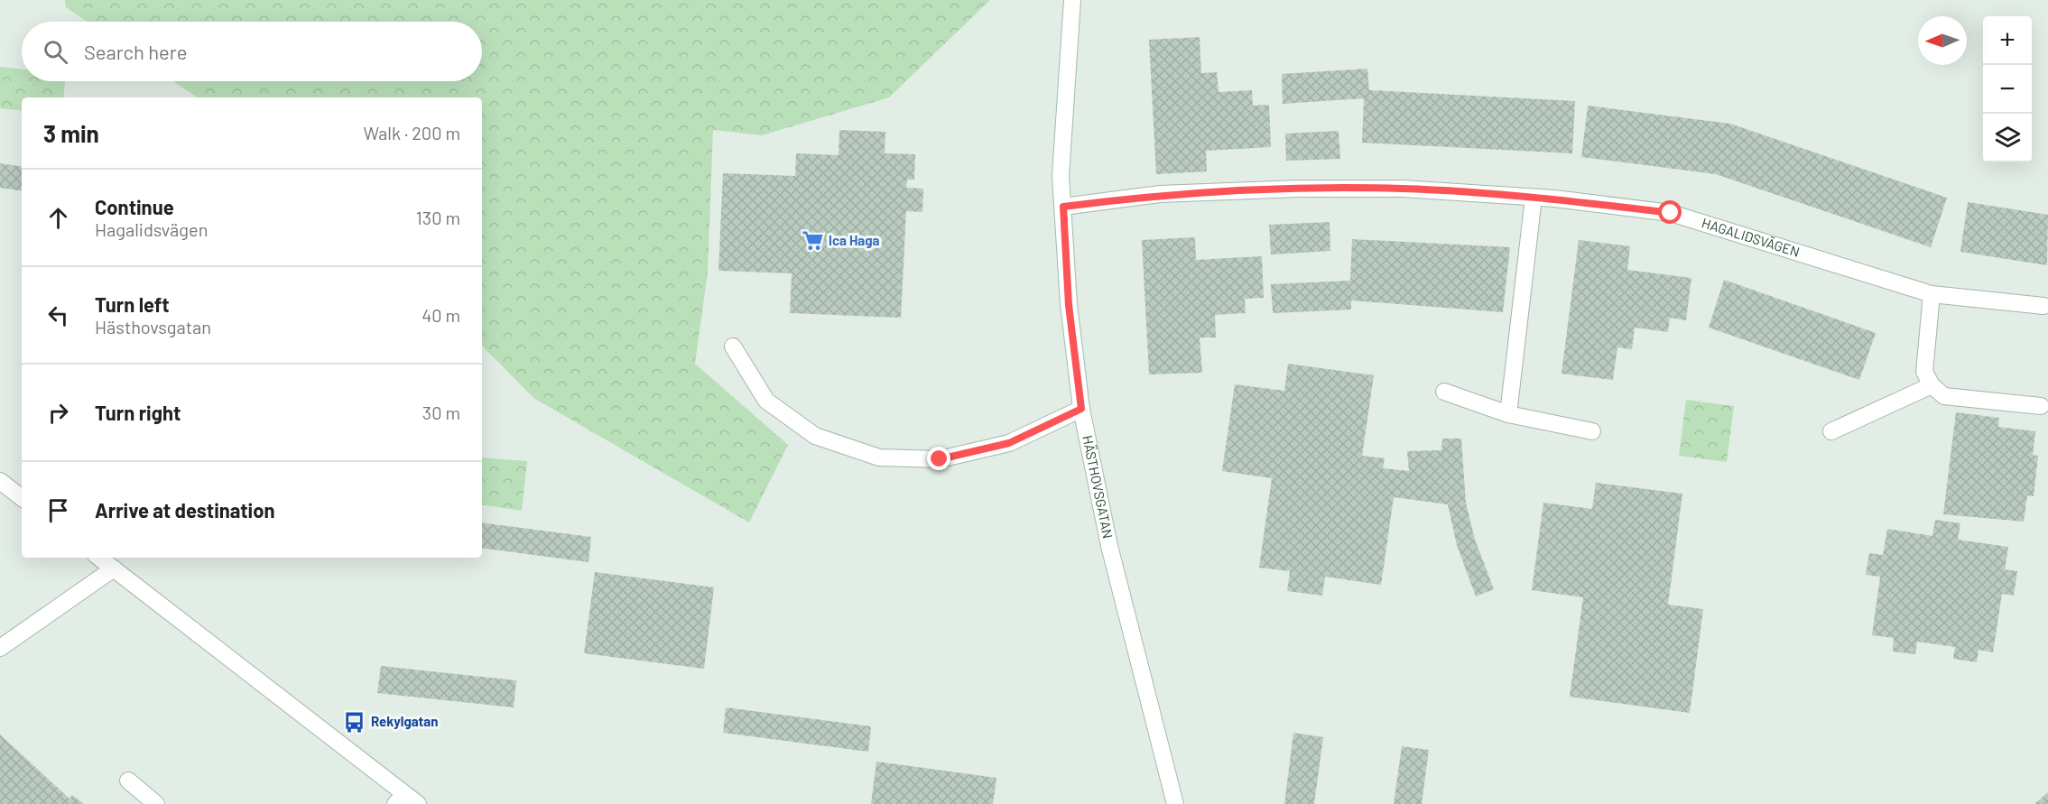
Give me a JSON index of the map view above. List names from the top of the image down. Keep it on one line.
{"streets":{"street":["HAGALIDSVÄGEN","HÄSTHOVSGATAN"]},"crossings":[["HAGALIDSVÄGEN","HÄSTHOVSGATAN"]],"places":{"supermarket":["Ica Haga"],"bus stop":["Rekylgatan"]},"north":"left","page":{"map_buttons":["+","−"],"search":"Search here","heading":["3 min","Walk · 200 m"],"list":[["Continue","Hagalidsvägen","130 m"],["Turn left","Hästhovsgatan","40 m"],["Turn right","30 m"],"Arrive at destination"]}}
